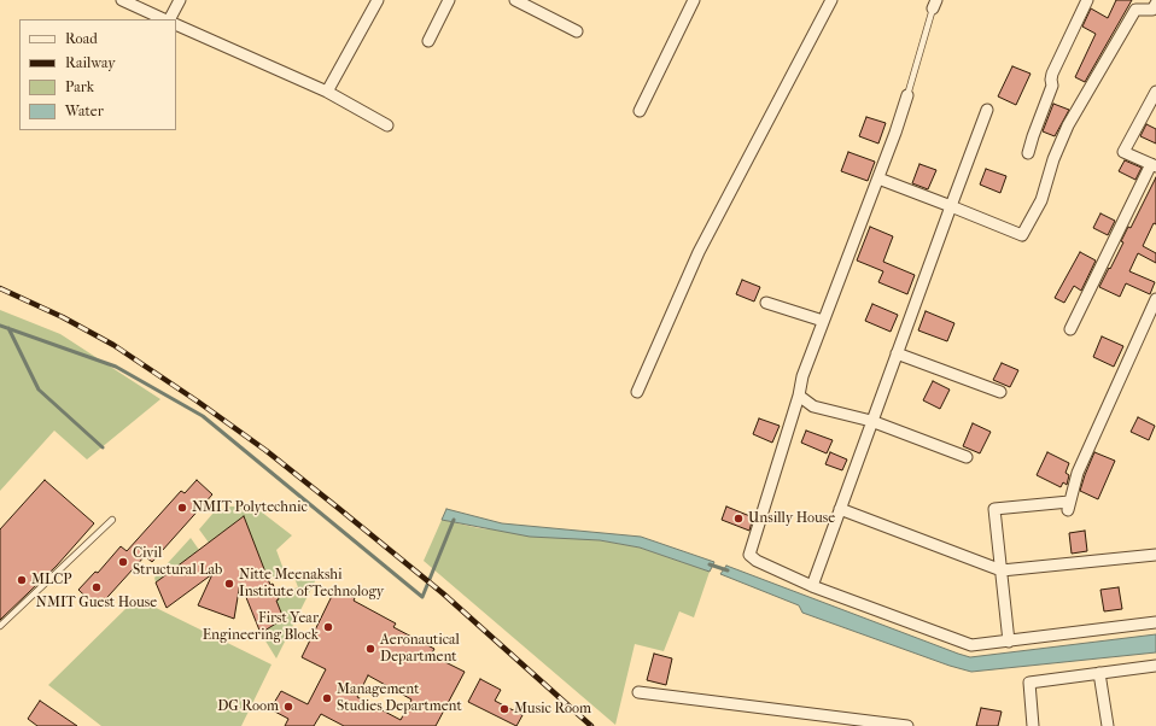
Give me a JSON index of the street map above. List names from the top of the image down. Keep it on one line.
{"places":["NMIT Polytechnic","Unsilly House","Civil Structural Lab","MLCP","Nitte Meenakshi Institute of Technology","NMIT Guest House","First Year Engineering Block","Aeronautical Department","Management Studies Department","DG Room","Music Room"],"legend":["Road","Railway","Park","Water"]}
